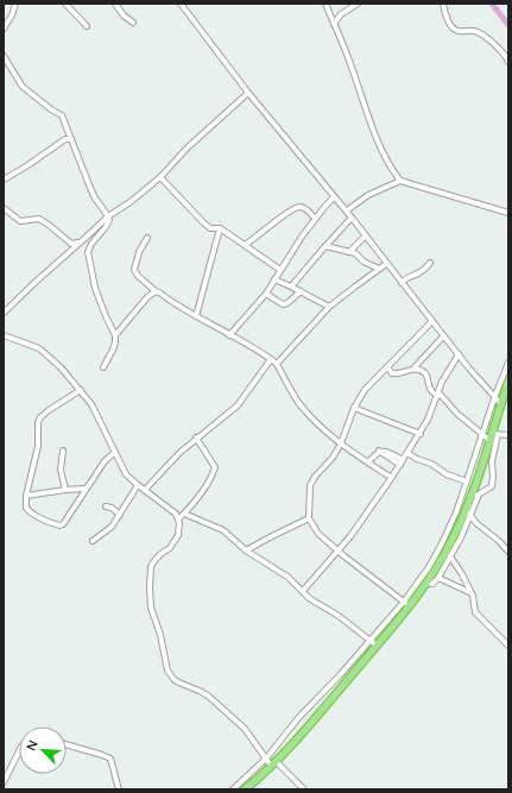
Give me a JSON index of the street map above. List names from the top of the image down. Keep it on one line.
{"north":"top left"}
